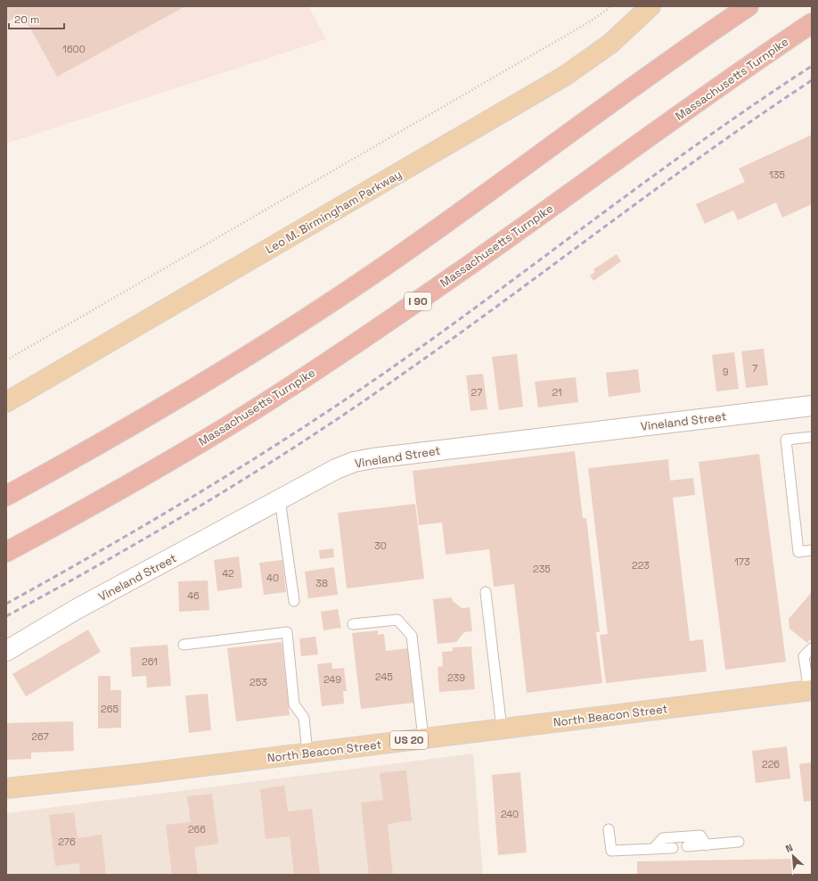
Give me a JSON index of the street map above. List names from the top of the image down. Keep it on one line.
{"streets":{"highway":["Massachusetts Turnpike","I 90"],"main road":["Leo M. Birmingham Parkway","North Beacon Street","US 20"],"street":["Vineland Street"]},"house_numbers":["1600","135","7","9","27","21","30","173","223","235","42","40","38","46","261","245","239","249","253","265","267","226","240","266","276"],"scale_bar":"20 m","north":"top left"}
